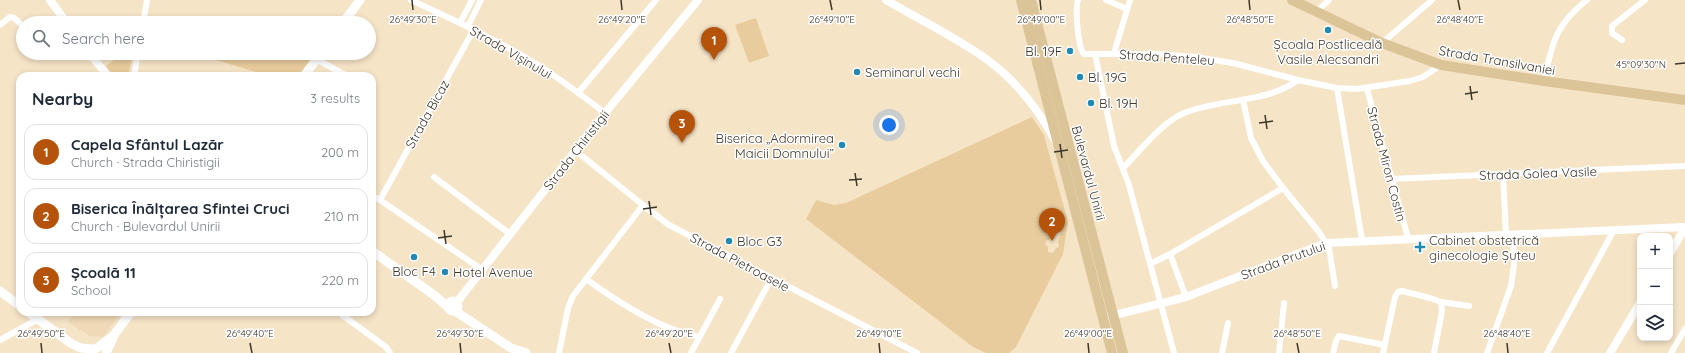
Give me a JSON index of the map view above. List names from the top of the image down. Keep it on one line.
{"streets":{"main road":["Strada Transilvaniei","Bulevardul Unirii"],"street":["Strada Vișinului","Strada Penteleu","Strada Bicaz","Strada Chiristigii","Strada Miron Costin","Strada Golea Vasile","Strada Prutului","Strada Pietroasele"]},"crossings":[["Strada Vișinului","Strada Bicaz"],["Strada Vișinului","Strada Chiristigii"],["Strada Penteleu","Strada Transilvaniei"],["Strada Penteleu","Strada Miron Costin"],["Strada Chiristigii","Strada Pietroasele"],["Strada Miron Costin","Strada Golea Vasile"],["Strada Miron Costin","Strada Prutului"],["Bulevardul Unirii","Strada Prutului"]],"places":{"other":["Școala Postliceală Vasile Alecsandri","Bl. 19F","Seminarul vechi","Bl. 19G","Bl. 19H","Biserica „Adormirea Maicii Domnului”","Bloc G3","Bloc F4","Hotel Avenue"],"health":["Cabinet obstetrică ginecologie Șuteu"]},"page":{"search":"Search here","pins":["1","3","2"],"heading":["Nearby","3 results"],"list":[{"mark":"1","name":"Capela Sfântul Lazăr","note":"Church · Strada Chiristigii","value":"200 m"},{"mark":"2","name":"Biserica Înălțarea Sfintei Cruci","note":"Church · Bulevardul Unirii","value":"210 m"},{"mark":"3","name":"Școală 11","note":"School","value":"220 m"}],"map_buttons":["+","−"]},"coordinates":["26°49'30\"E","26°49'20\"E","26°49'10\"E","26°49'00\"E","26°48'50\"E","26°48'40\"E","45°09'30\"N","26°49'50\"E","26°49'40\"E"]}
